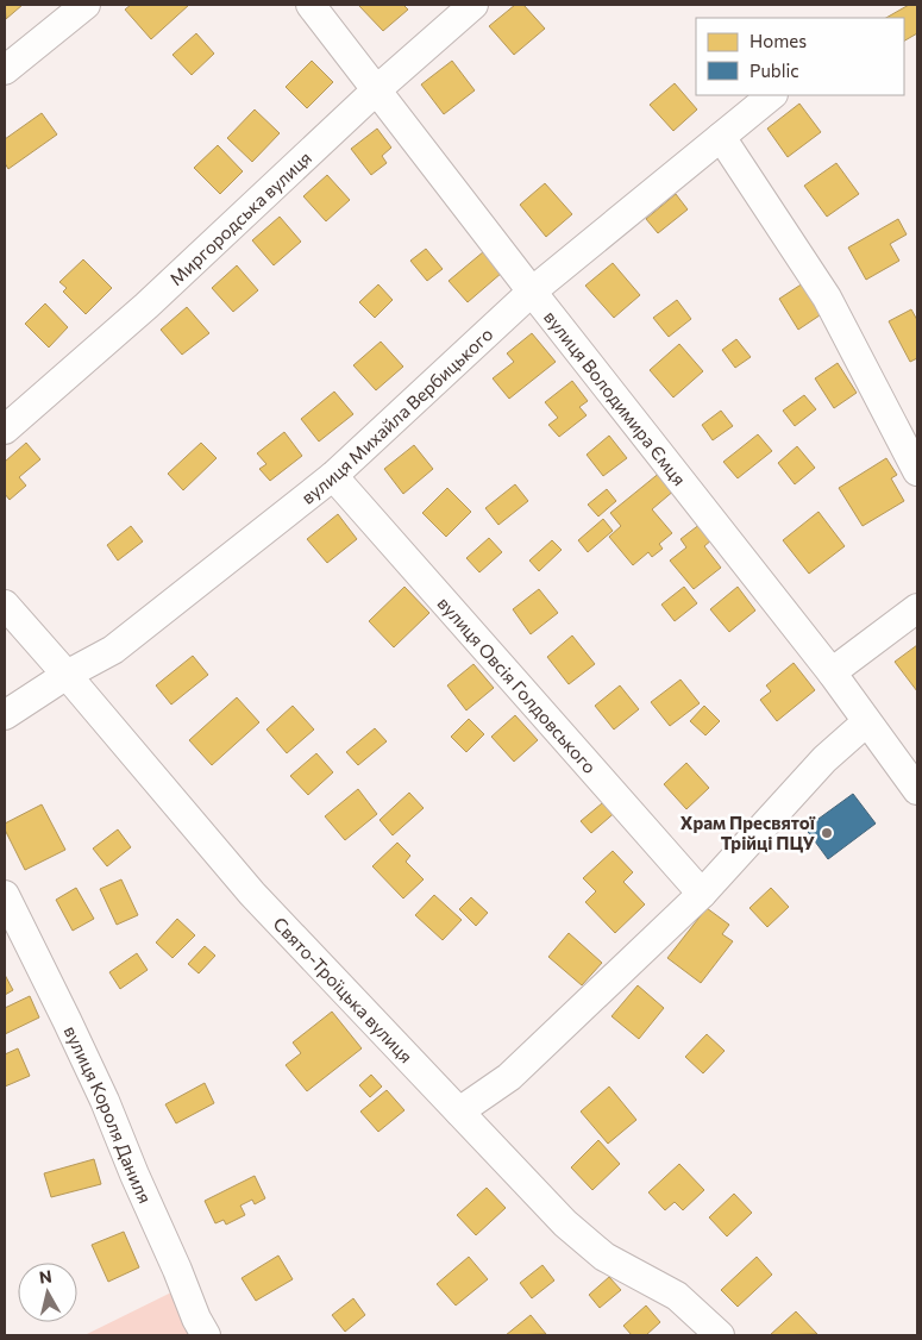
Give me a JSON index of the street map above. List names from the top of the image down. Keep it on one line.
{"streets":{"street":["Миргородська вулиця","вулиця Володимира Ємця","вулиця Михайла Вербицького","вулиця Овсія Голдовського","Свято-Троїцька вулиця","вулиця Короля Даниля"]},"crossings":[["Миргородська вулиця","вулиця Володимира Ємця"],["вулиця Володимира Ємця","вулиця Михайла Вербицького"],["вулиця Михайла Вербицького","вулиця Овсія Голдовського"],["вулиця Михайла Вербицького","Свято-Троїцька вулиця"]],"places":["Храм Пресвятої Трійці ПЦУ"],"legend":["Homes","Public"],"north":"top"}
